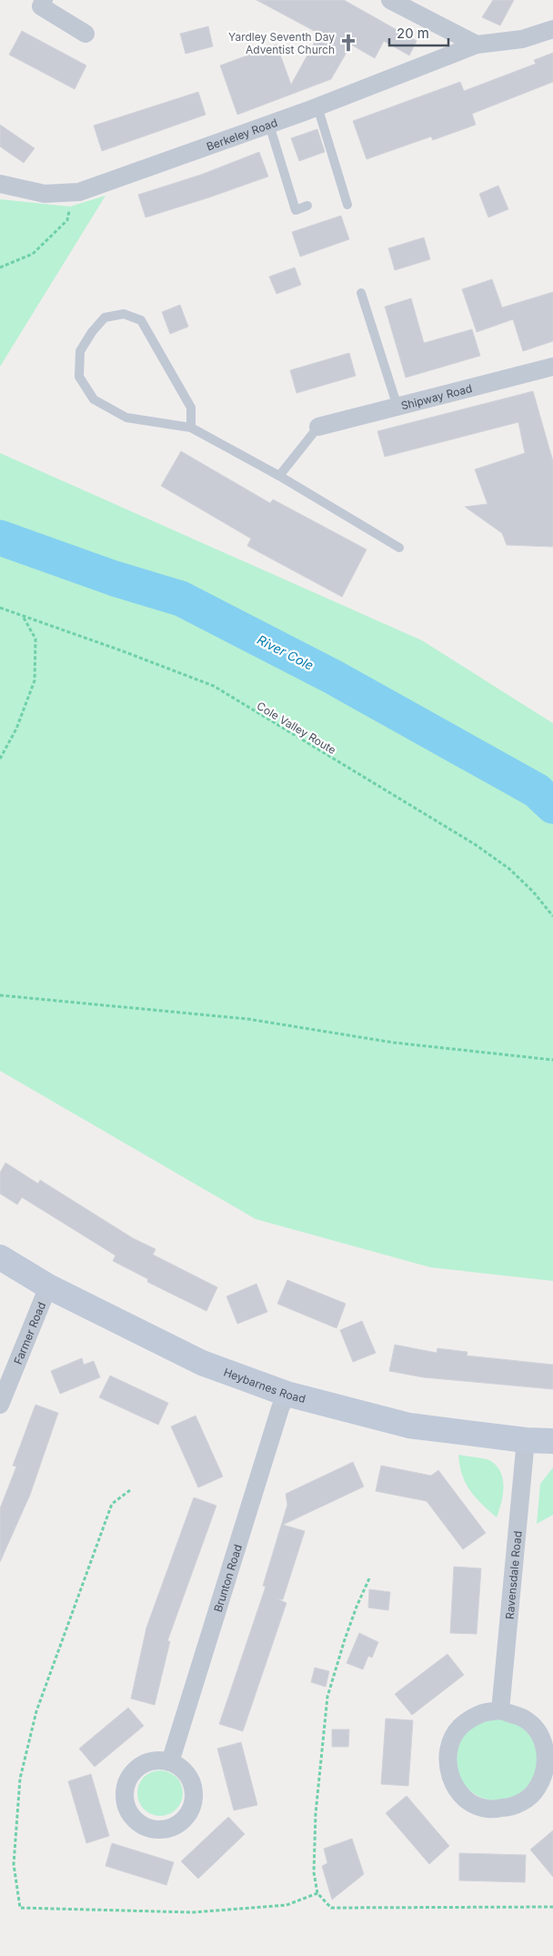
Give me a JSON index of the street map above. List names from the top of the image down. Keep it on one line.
{"streets":{"street":["Berkeley Road","Shipway Road","Farmer Road","Heybarnes Road","Ravensdale Road","Brunton Road"],"path":["Cole Valley Route"]},"crossings":[["Farmer Road","Heybarnes Road"],["Heybarnes Road","Ravensdale Road"],["Heybarnes Road","Brunton Road"]],"water":["River Cole"],"places":{"church":["Yardley Seventh Day Adventist Church"]},"scale_bar":"20 m"}
